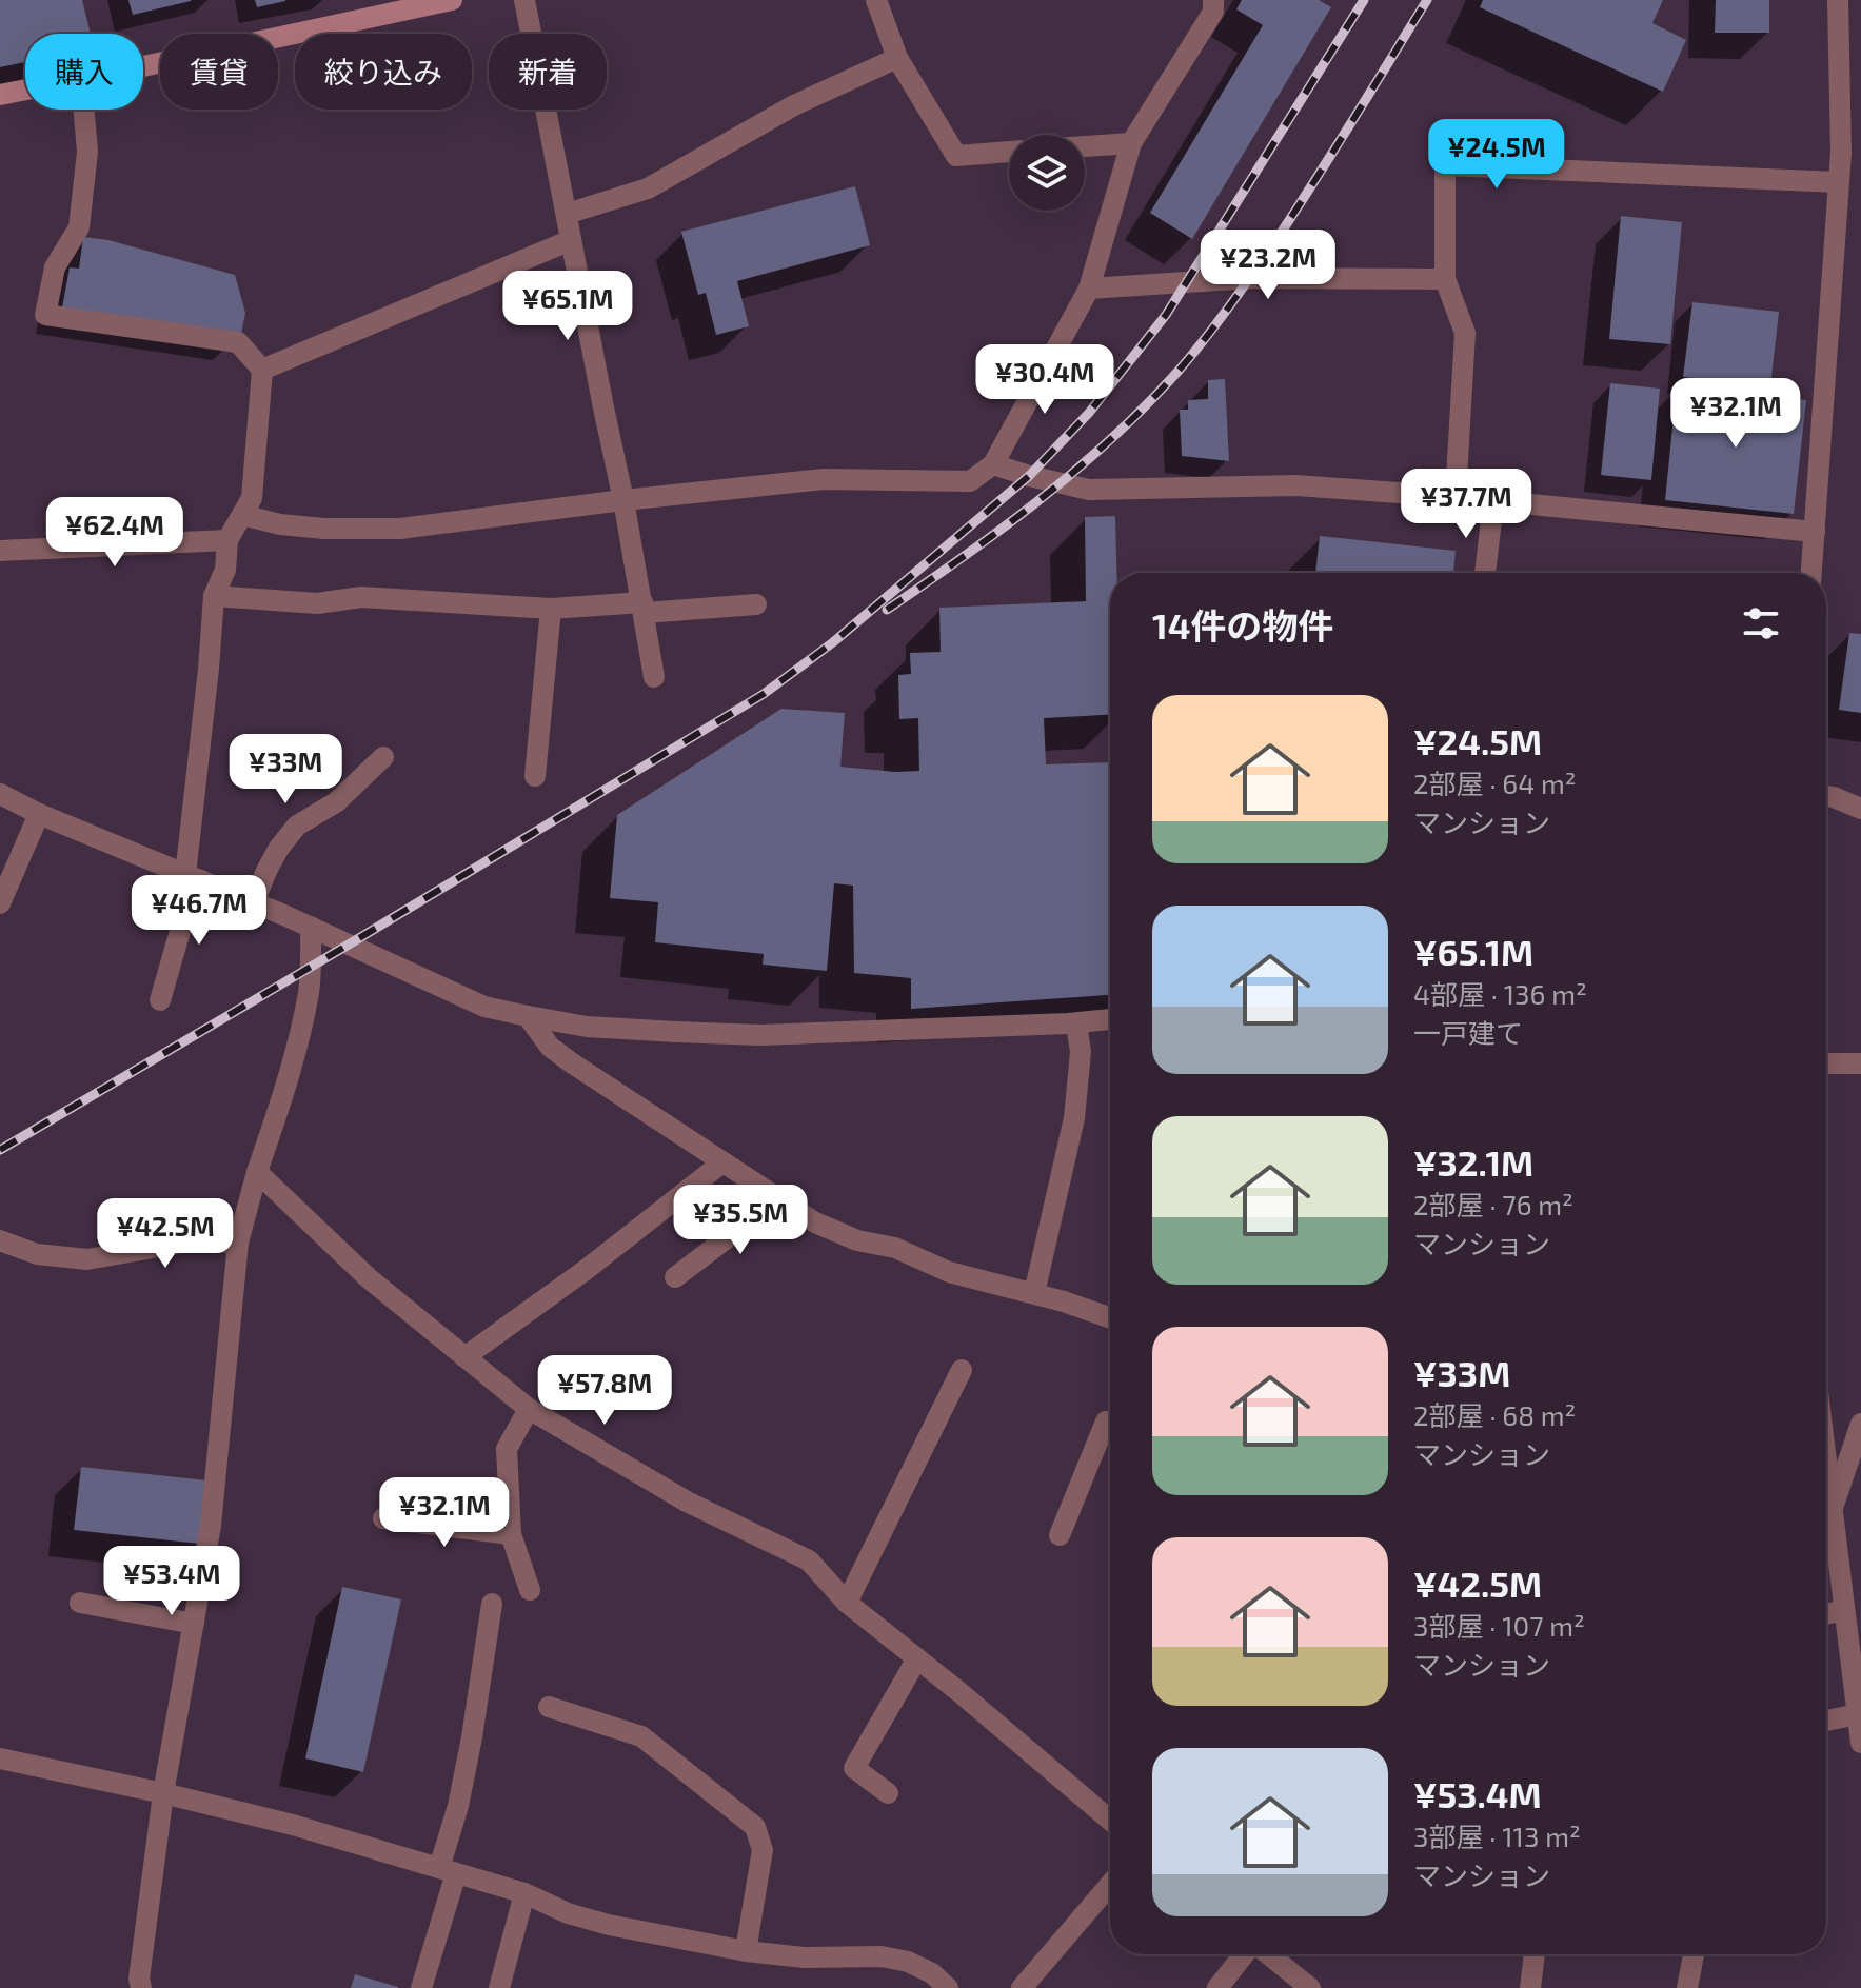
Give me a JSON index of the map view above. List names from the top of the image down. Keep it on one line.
{"page":{"chip":["購入","賃貸","絞り込み","新着"],"price":["¥24.5M","¥23.2M","¥65.1M","¥30.4M","¥32.1M","¥37.7M","¥62.4M","¥33M","¥46.7M","¥35.5M","¥42.5M","¥57.8M","¥32.1M","¥53.4M"],"heading":"14件の物件","list":[{"name":"¥24.5M","note":"2部屋 · 64 m² · マンション"},{"name":"¥65.1M","note":"4部屋 · 136 m² · 一戸建て"},{"name":"¥32.1M","note":"2部屋 · 76 m² · マンション"},{"name":"¥33M","note":"2部屋 · 68 m² · マンション"},{"name":"¥42.5M","note":"3部屋 · 107 m² · マンション"},{"name":"¥53.4M","note":"3部屋 · 113 m² · マンション"}]}}
